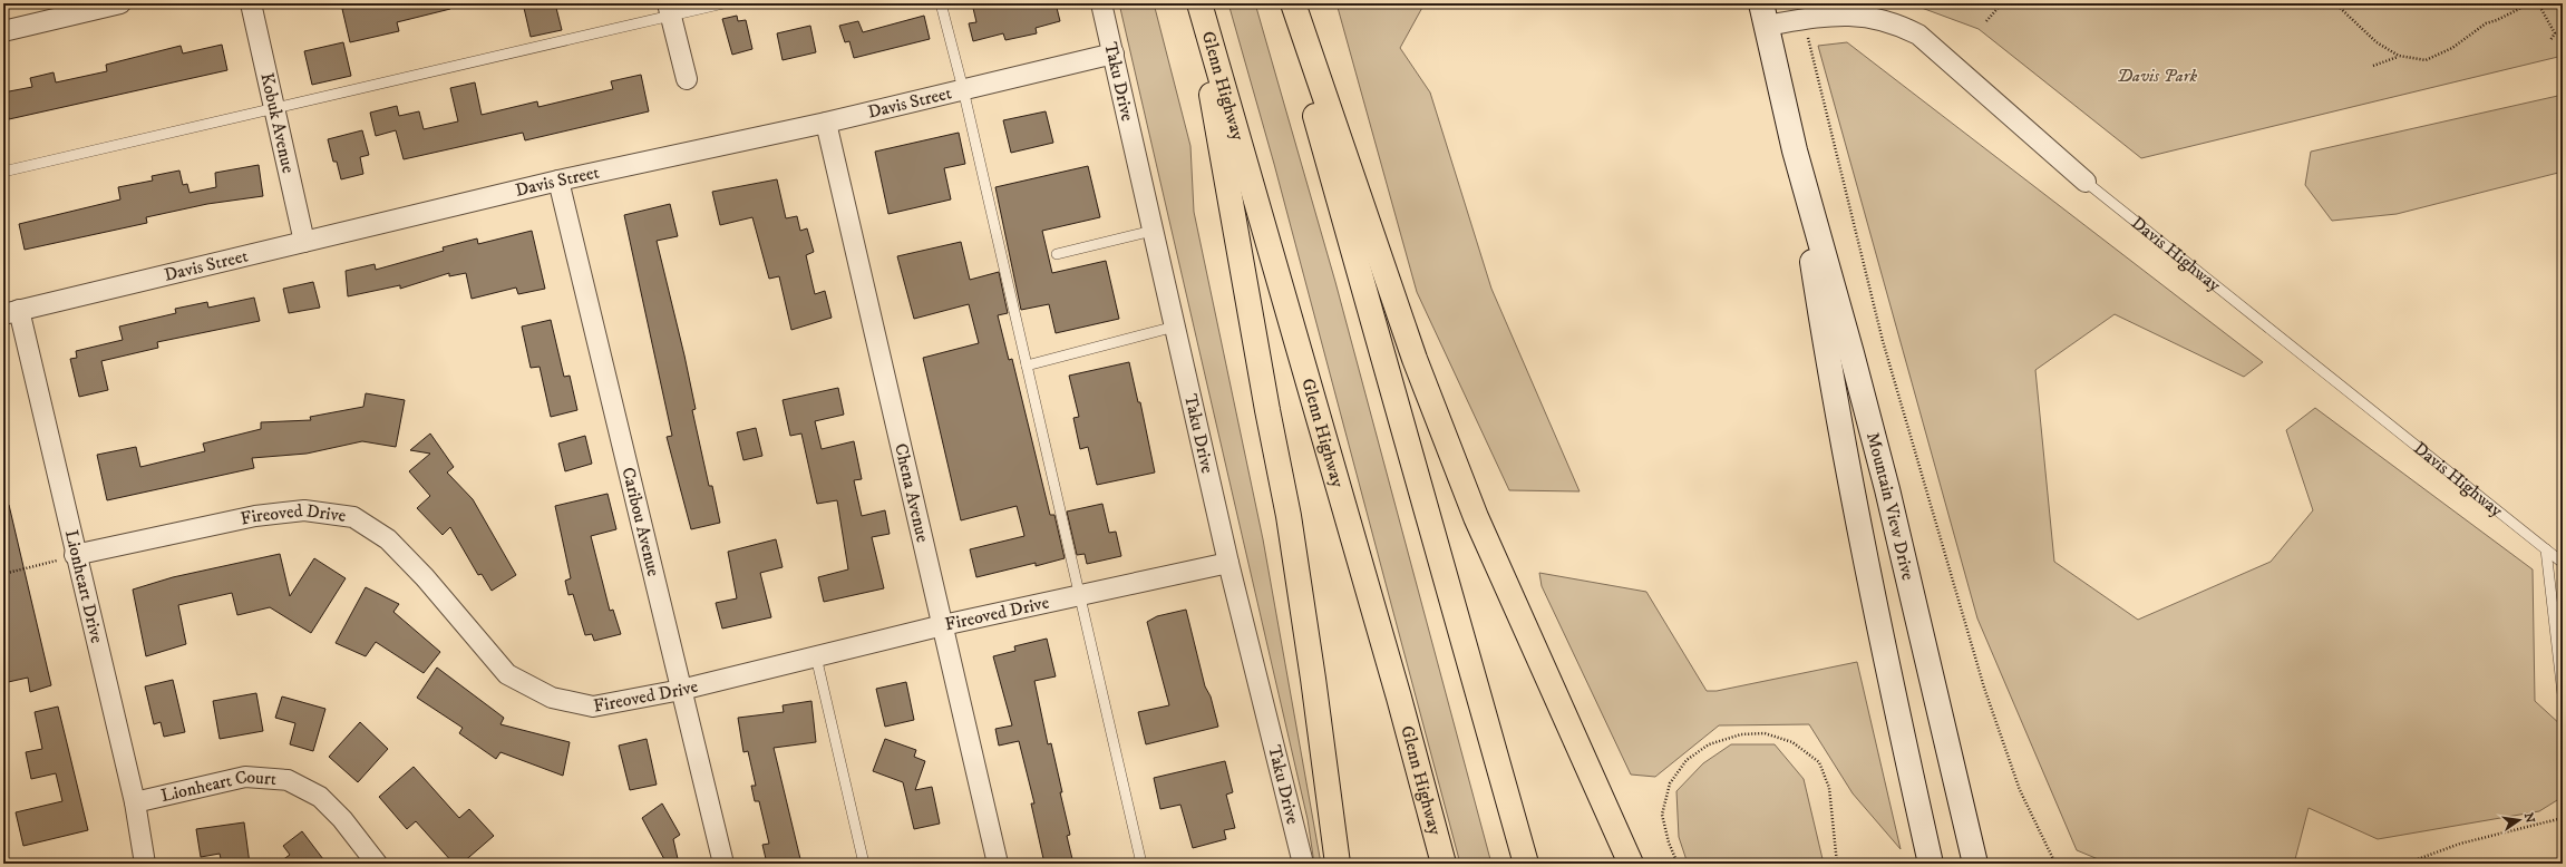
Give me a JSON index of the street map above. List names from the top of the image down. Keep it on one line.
{"streets":{"highway":["Glenn Highway"],"street":["Taku Drive","Davis Street","Kobuk Avenue","Davis Highway","Chena Avenue","Mountain View Drive","Fireoved Drive","Caribou Avenue","Lionheart Drive","Lionheart Court"]},"crossings":[["Taku Drive","Davis Street"],["Taku Drive","Fireoved Drive"],["Davis Street","Kobuk Avenue"],["Davis Street","Chena Avenue"],["Davis Street","Caribou Avenue"],["Davis Street","Lionheart Drive"],["Davis Highway","Mountain View Drive"],["Chena Avenue","Fireoved Drive"],["Fireoved Drive","Caribou Avenue"],["Fireoved Drive","Lionheart Drive"],["Lionheart Drive","Lionheart Court"]],"parks":["Davis Park"],"north":"right"}
